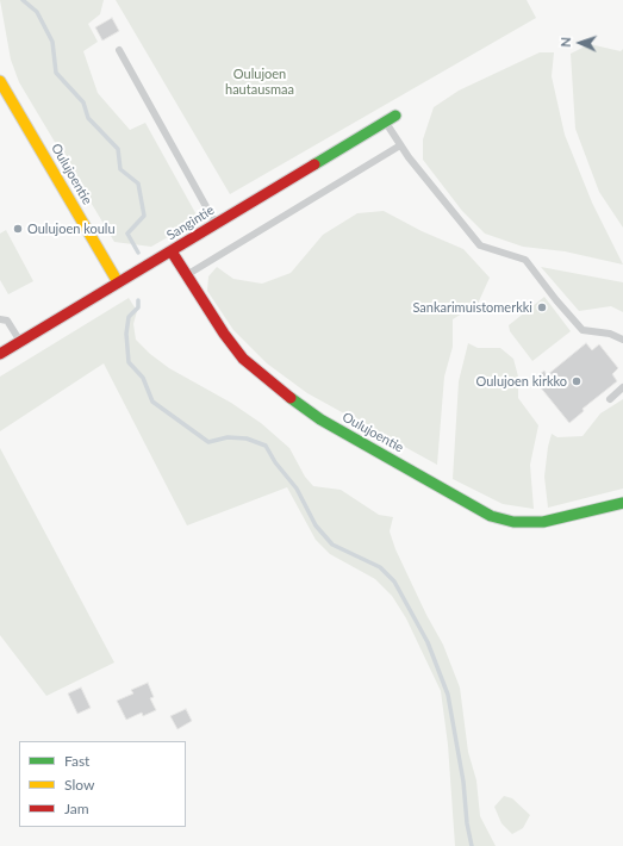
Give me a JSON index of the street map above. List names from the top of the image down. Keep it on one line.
{"streets":{"street":["Oulujoentie","Sangintie"]},"crossings":[["Oulujoentie","Sangintie"]],"parks":["Oulujoen hautausmaa"],"places":["Oulujoen koulu","Sankarimuistomerkki","Oulujoen kirkko"],"legend":["Fast","Slow","Jam"],"north":"left"}
